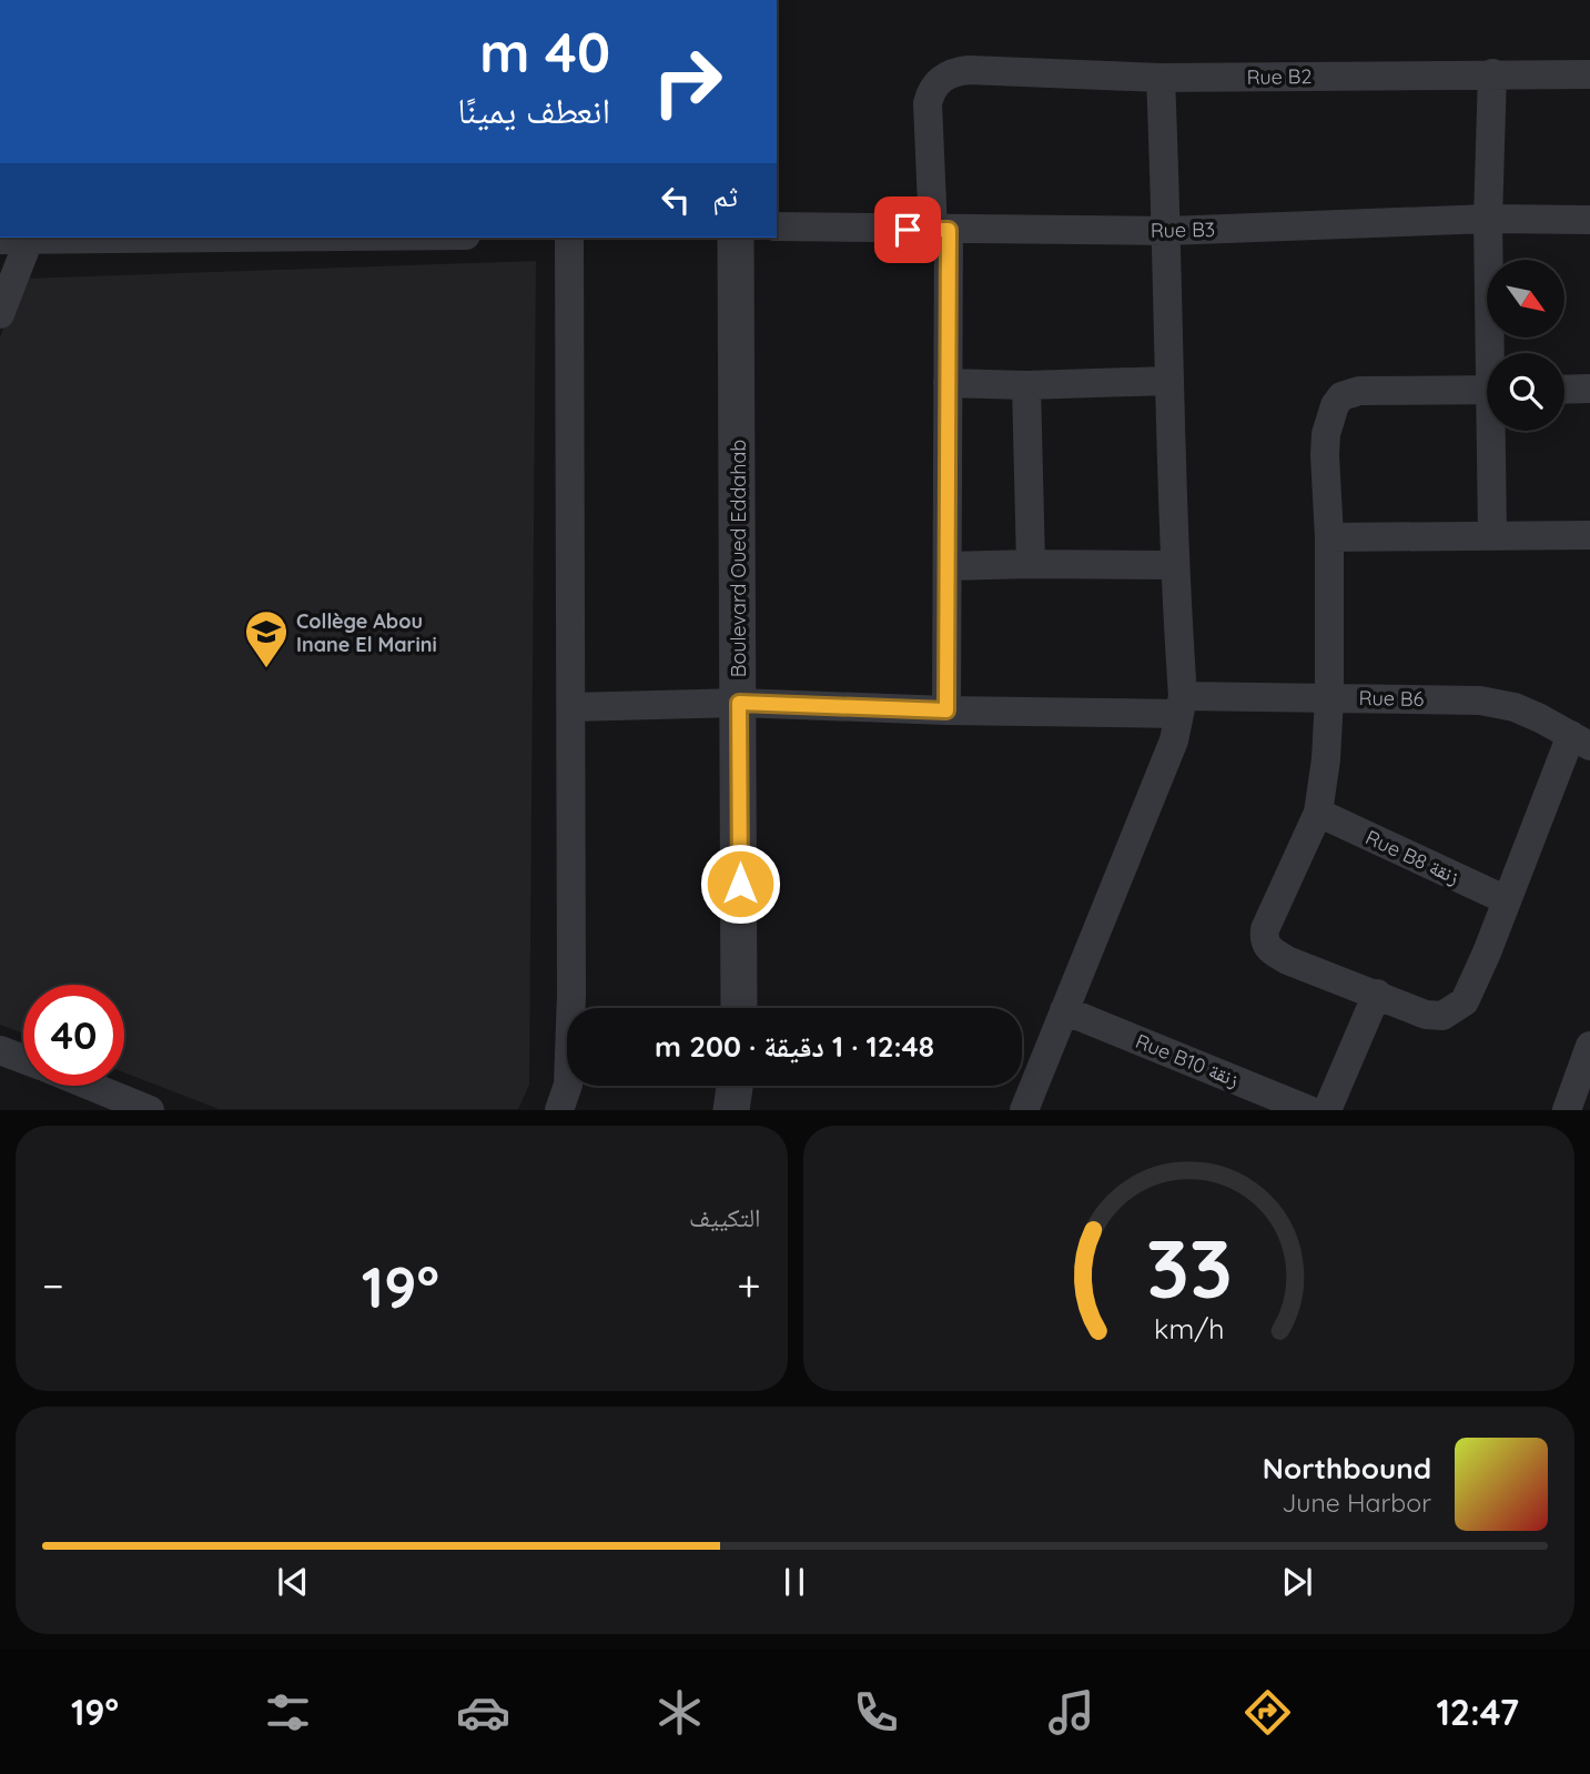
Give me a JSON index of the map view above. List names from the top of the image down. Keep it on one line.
{"streets":{"street":["Rue B2","Rue B3","Boulevard Oued Eddahab","Rue B6","Rue B8 زنقة","Rue B10 زنقة"]},"crossings":[["Rue B2","Rue B3"],["Boulevard Oued Eddahab","Rue B6"]],"places":{"school or university":["Collège Abou Inane El Marini"]},"north":"bottom right","page":{"turn":["40 m","انعطف يمينًا"],"then":"ثم","limit":"40","trip":"12:48 · 1 دقيقة · 200 m","tile":"التكييف","heat":["−","19°","+"],"song":["Northbound","June Harbor"],"tabs":["12:47","19°"],"gauge":["33","km/h"]}}
